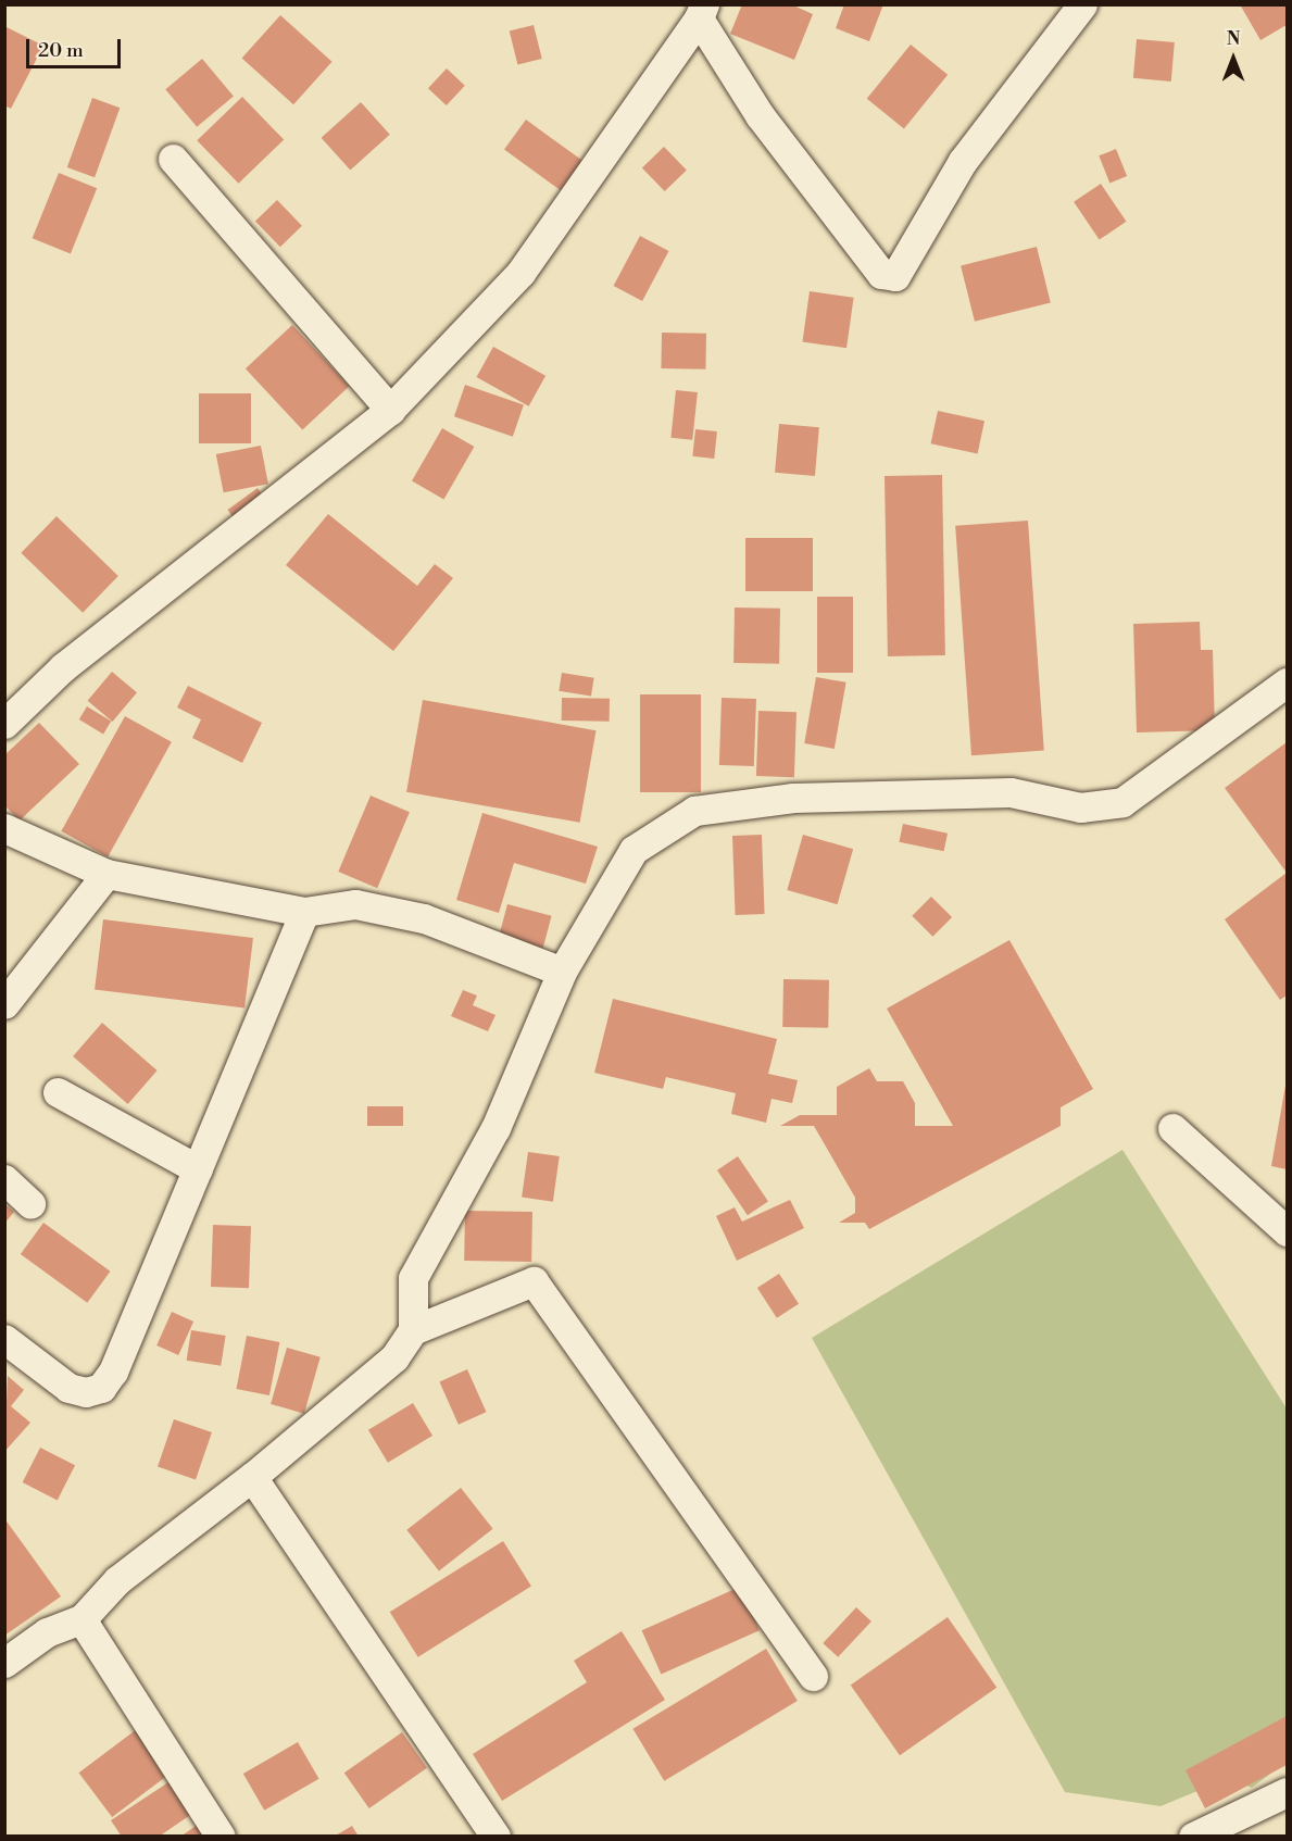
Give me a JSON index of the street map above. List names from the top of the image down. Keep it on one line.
{"scale_bar":"20 m","north":"top"}
